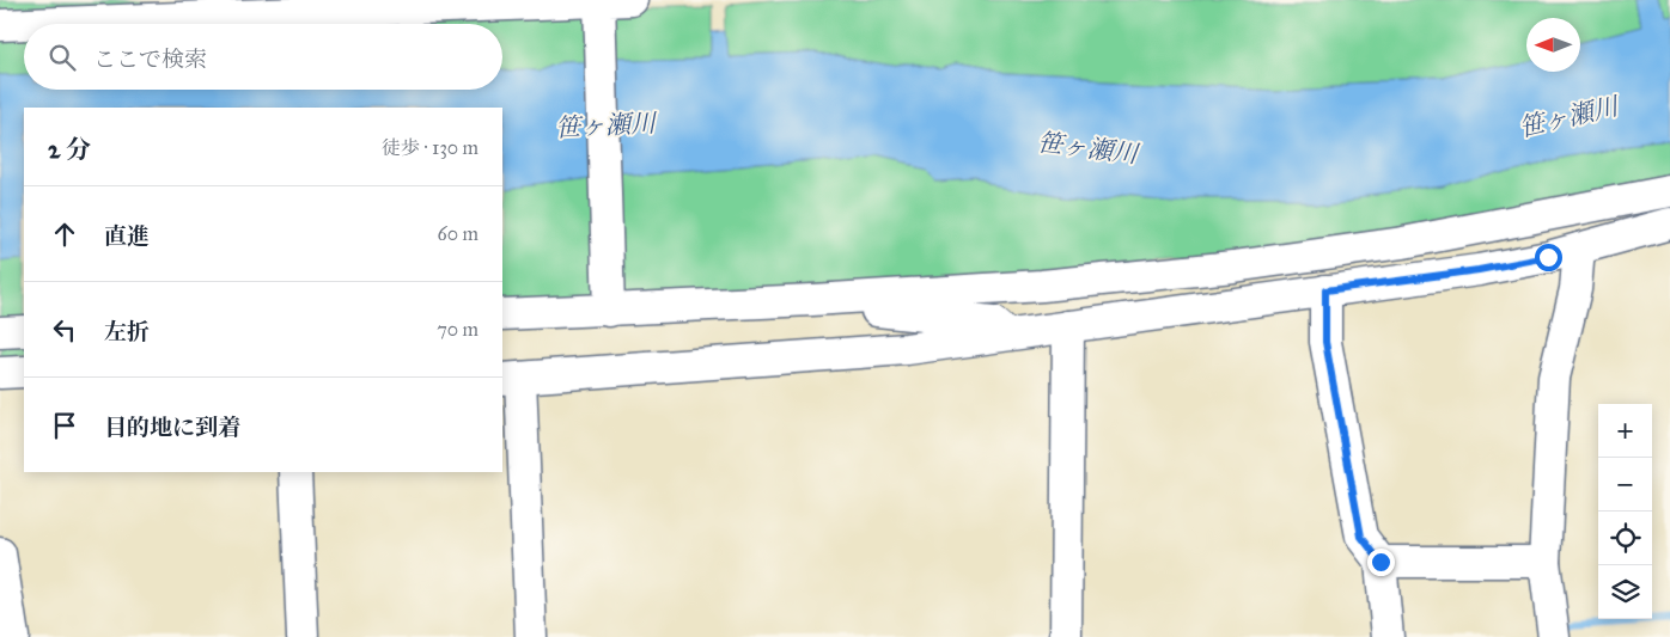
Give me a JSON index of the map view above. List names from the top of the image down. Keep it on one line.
{"water":["笹ヶ瀬川"],"north":"left","page":{"search":"ここで検索","heading":["2 分","徒歩 · 130 m"],"list":[["直進","60 m"],["左折","70 m"],"目的地に到着"],"map_buttons":["+","−"]}}
